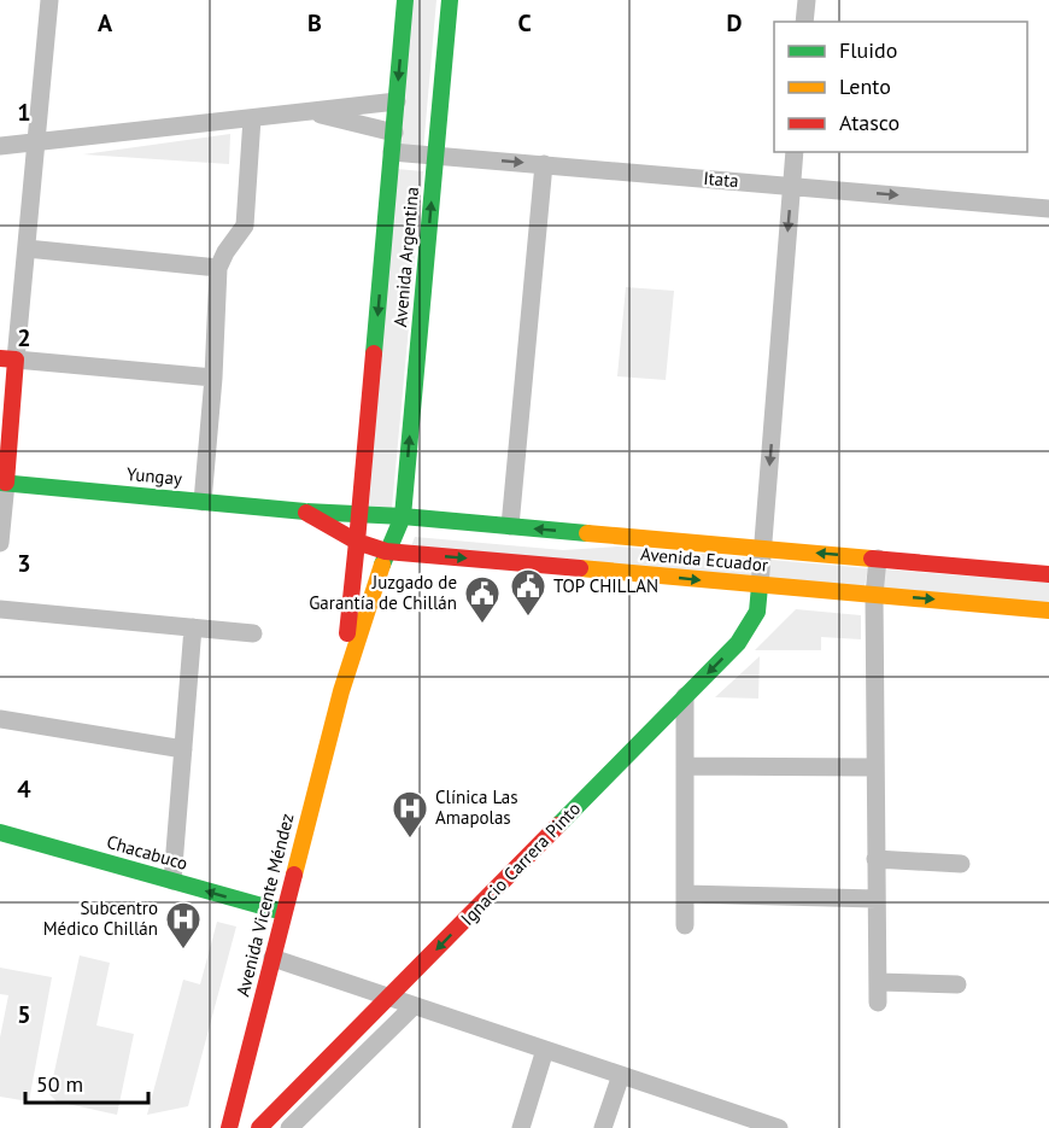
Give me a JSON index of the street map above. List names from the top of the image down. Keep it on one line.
{"streets":{"main road":["Avenida Argentina","Yungay","Avenida Ecuador","Chacabuco","Ignacio Carrera Pinto","Avenida Vicente Méndez"],"street":["Itata"]},"crossings":[["Itata","Avenida Argentina"],["Avenida Argentina","Yungay"],["Avenida Argentina","Avenida Ecuador"],["Avenida Argentina","Avenida Vicente Méndez"],["Yungay","Avenida Ecuador"],["Yungay","Avenida Vicente Méndez"],["Avenida Ecuador","Ignacio Carrera Pinto"],["Avenida Ecuador","Avenida Vicente Méndez"],["Chacabuco","Avenida Vicente Méndez"]],"one_way":["Itata","Chacabuco","Ignacio Carrera Pinto"],"places":{"public building":["TOP CHILLAN","Juzgado de Garantía de Chillán"],"hospital":["Clínica Las Amapolas","Subcentro Médico Chillán"]},"legend":["Fluido","Lento","Atasco"],"scale_bar":"50 m","grid":{"columns":["A","B","C","D"],"rows":["1","2","3","4","5"]}}
